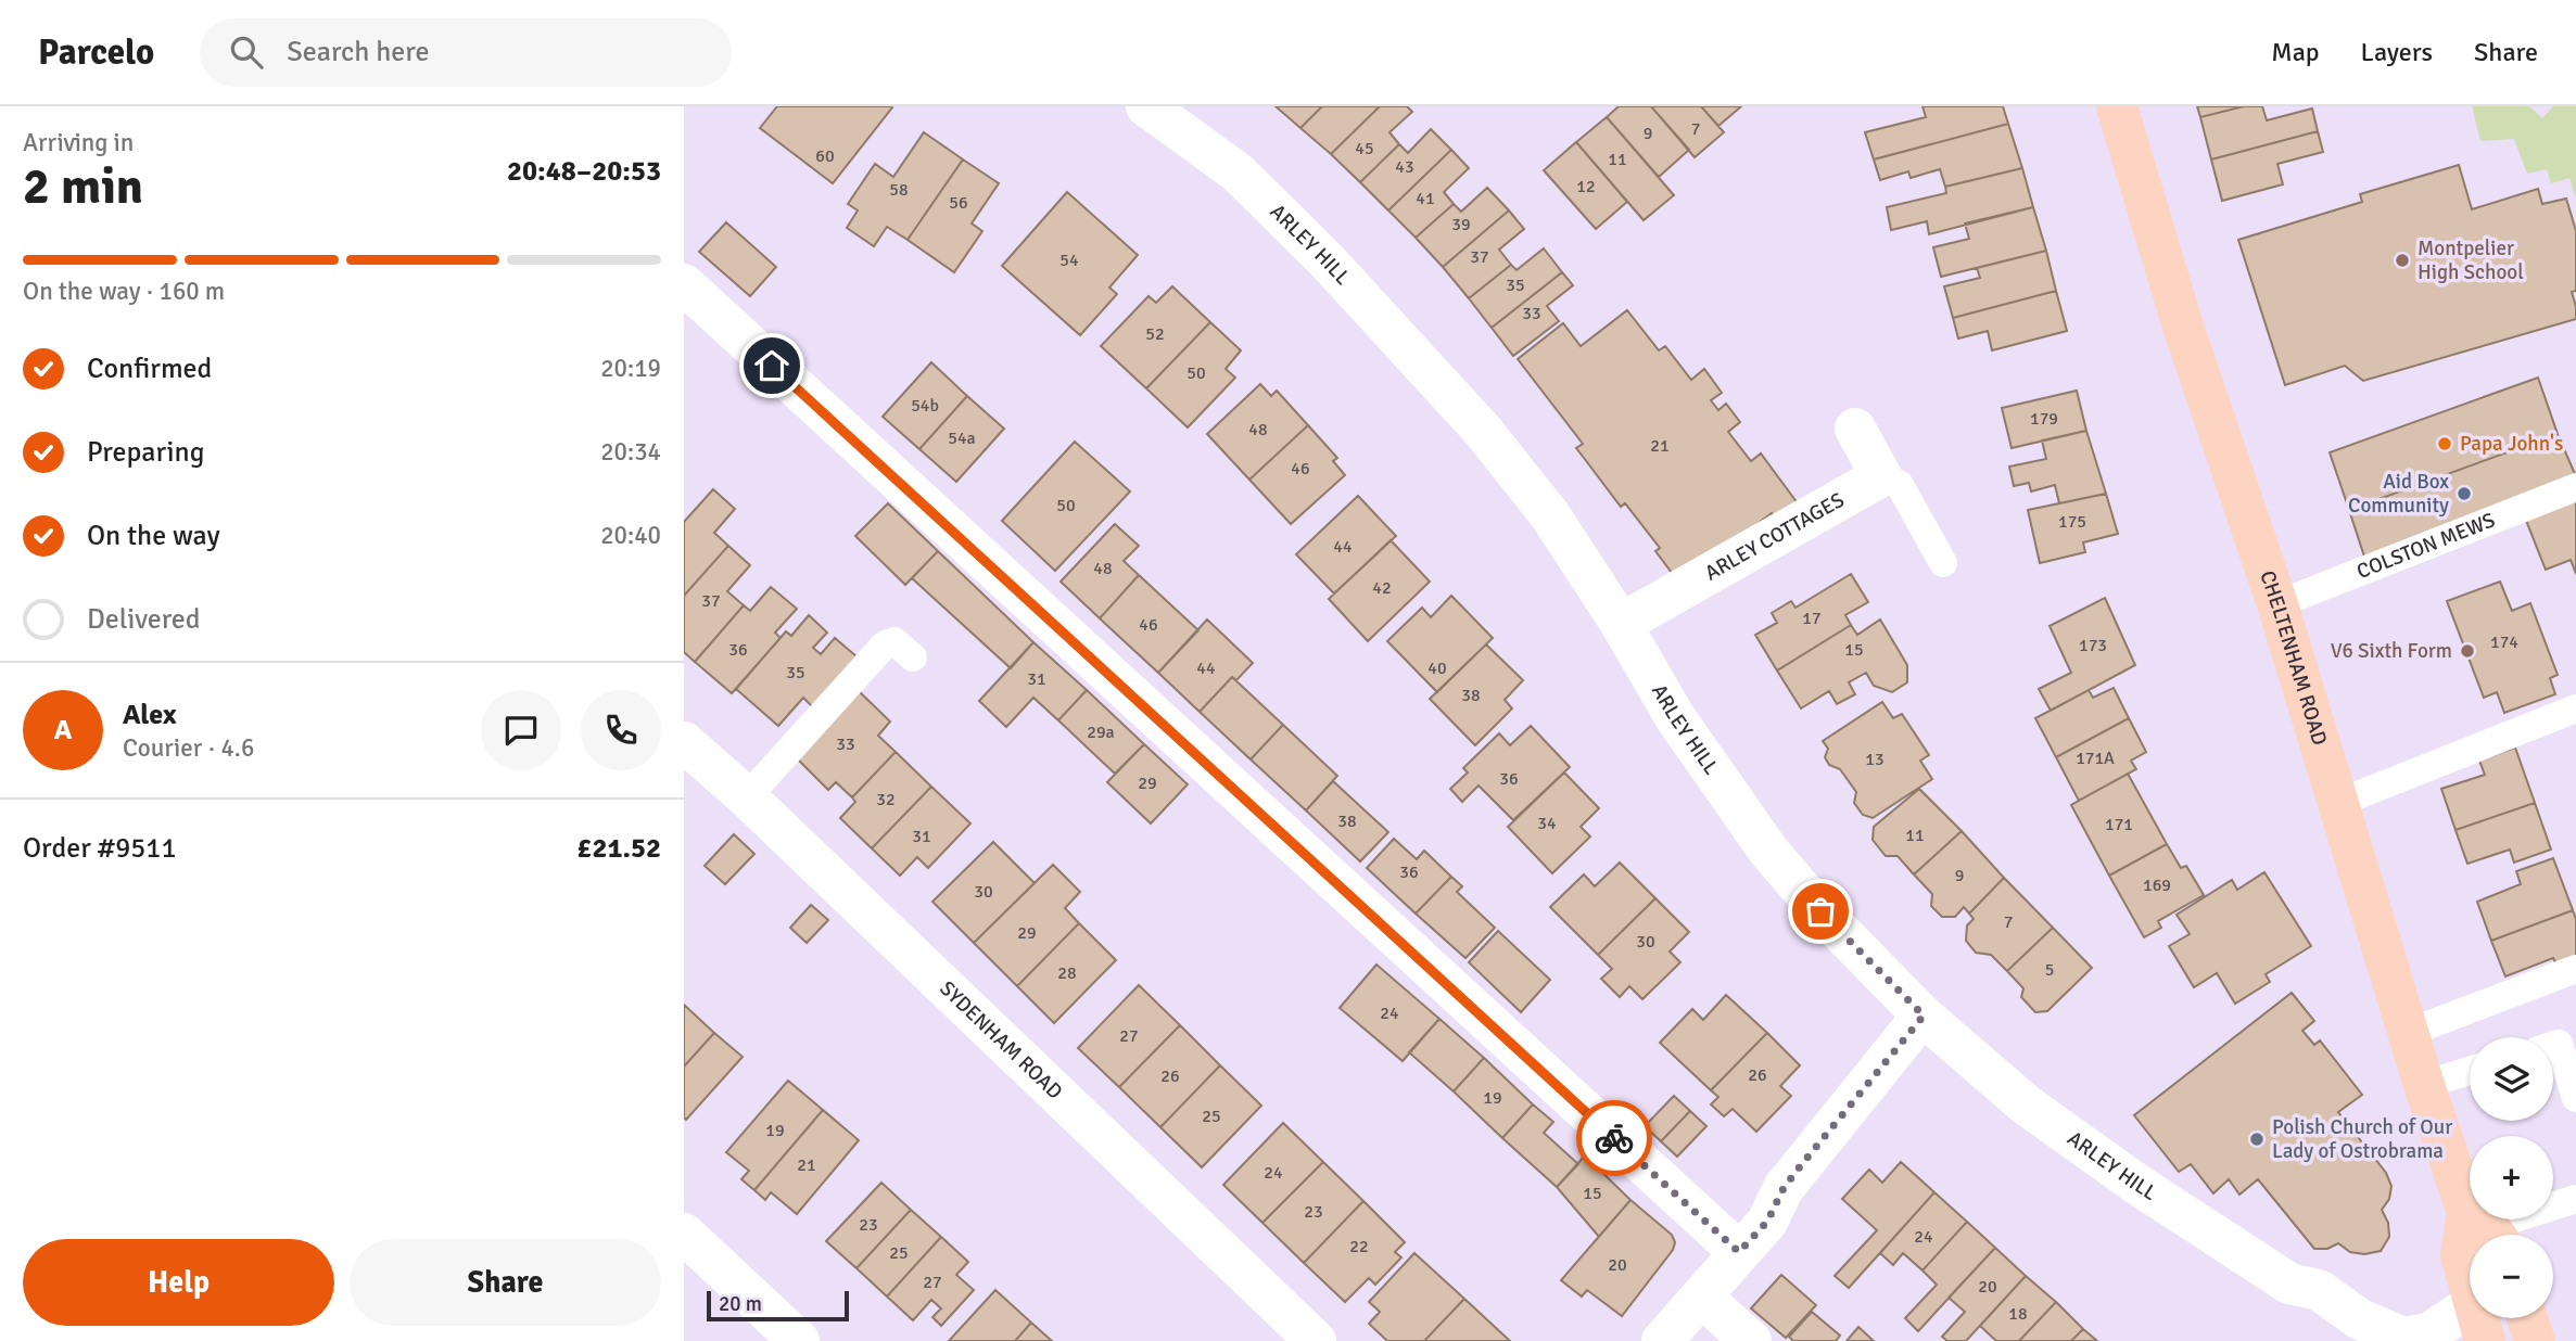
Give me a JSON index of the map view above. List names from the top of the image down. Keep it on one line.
{"streets":{"main road":["CHELTENHAM ROAD"],"street":["ARLEY HILL","ARLEY COTTAGES","SYDENHAM ROAD"],"lane":["COLSTON MEWS"]},"crossings":[["ARLEY HILL","ARLEY COTTAGES"],["ARLEY HILL","CHELTENHAM ROAD"],["COLSTON MEWS","CHELTENHAM ROAD"]],"places":["Montpelier High School","Papa John's","Aid Box Community","V6 Sixth Form","Polish Church of Our Lady of Ostrobrama"],"house_numbers":["7","9","45","60","11","43","12","58","41","56","39","37","54","35","33","52","50","54b","179","48","54a","21","46","50","175","44","48","42","37","17","46","174","173","36","15","44","40","35","31","38","29a","33","171A","13","36","29","32","38","34","171","11","31","36","9","169","30","7","29","30","5","28","24","27","26","26","19","25","19","21","24","15","23","23","24","22","25","20","27","20","18"],"scale_bar":"20 m","page":{"header":"Parcelo","search":"Search here","nav":["Map","Layers","Share"],"heading":["2 min","Arriving in","20:48–20:53"],"panel":["Alex","Courier · 4.6","Order #9511","£21.52"],"bar":"On the way · 160 m","list":[["Confirmed","20:19"],["Preparing","20:34"],["On the way","20:40"],"Delivered"],"round":"A","map_buttons":["+","−"],"buttons":["Help","Share"],"scale":"20 m"}}
